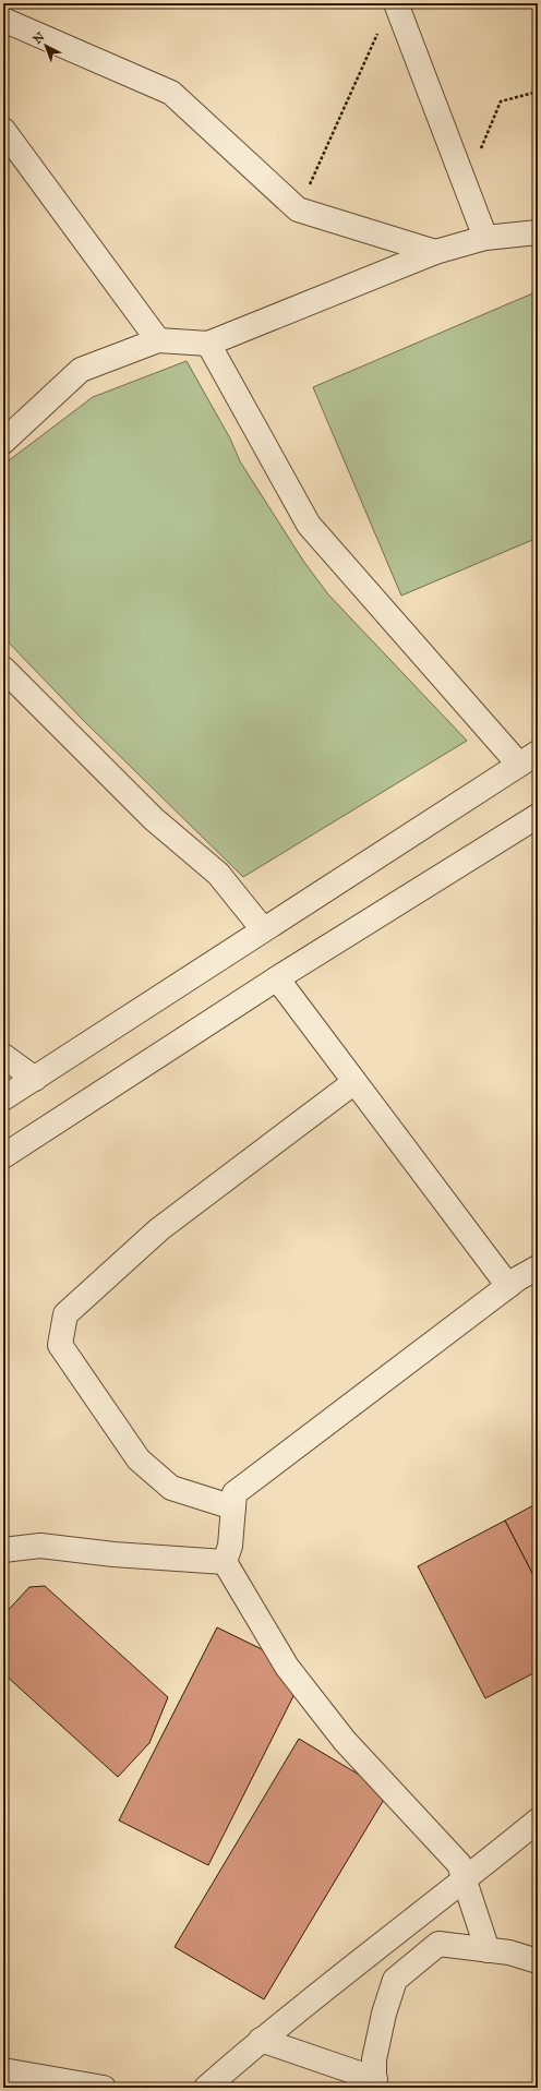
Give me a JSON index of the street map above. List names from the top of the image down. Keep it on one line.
{"north":"top left"}
